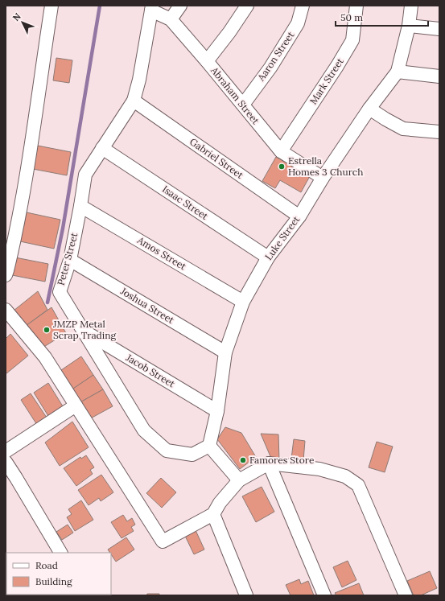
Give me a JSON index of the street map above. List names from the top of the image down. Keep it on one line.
{"streets":{"street":["Aaron Street","Mark Street","Abraham Street","Gabriel Street","Isaac Street","Luke Street","Amos Street","Peter Street","Joshua Street","Jacob Street"]},"crossings":[["Aaron Street","Abraham Street"],["Mark Street","Abraham Street"],["Abraham Street","Luke Street"],["Abraham Street","Peter Street"],["Gabriel Street","Luke Street"],["Gabriel Street","Peter Street"],["Isaac Street","Luke Street"],["Isaac Street","Peter Street"],["Luke Street","Amos Street"],["Luke Street","Peter Street"],["Luke Street","Joshua Street"],["Luke Street","Jacob Street"],["Amos Street","Peter Street"],["Peter Street","Joshua Street"],["Peter Street","Jacob Street"]],"places":["Estrella Homes 3 Church","JMZP Metal Scrap Trading","Famores Store"],"legend":["Road","Building"],"scale_bar":"50 m","north":"top left"}
